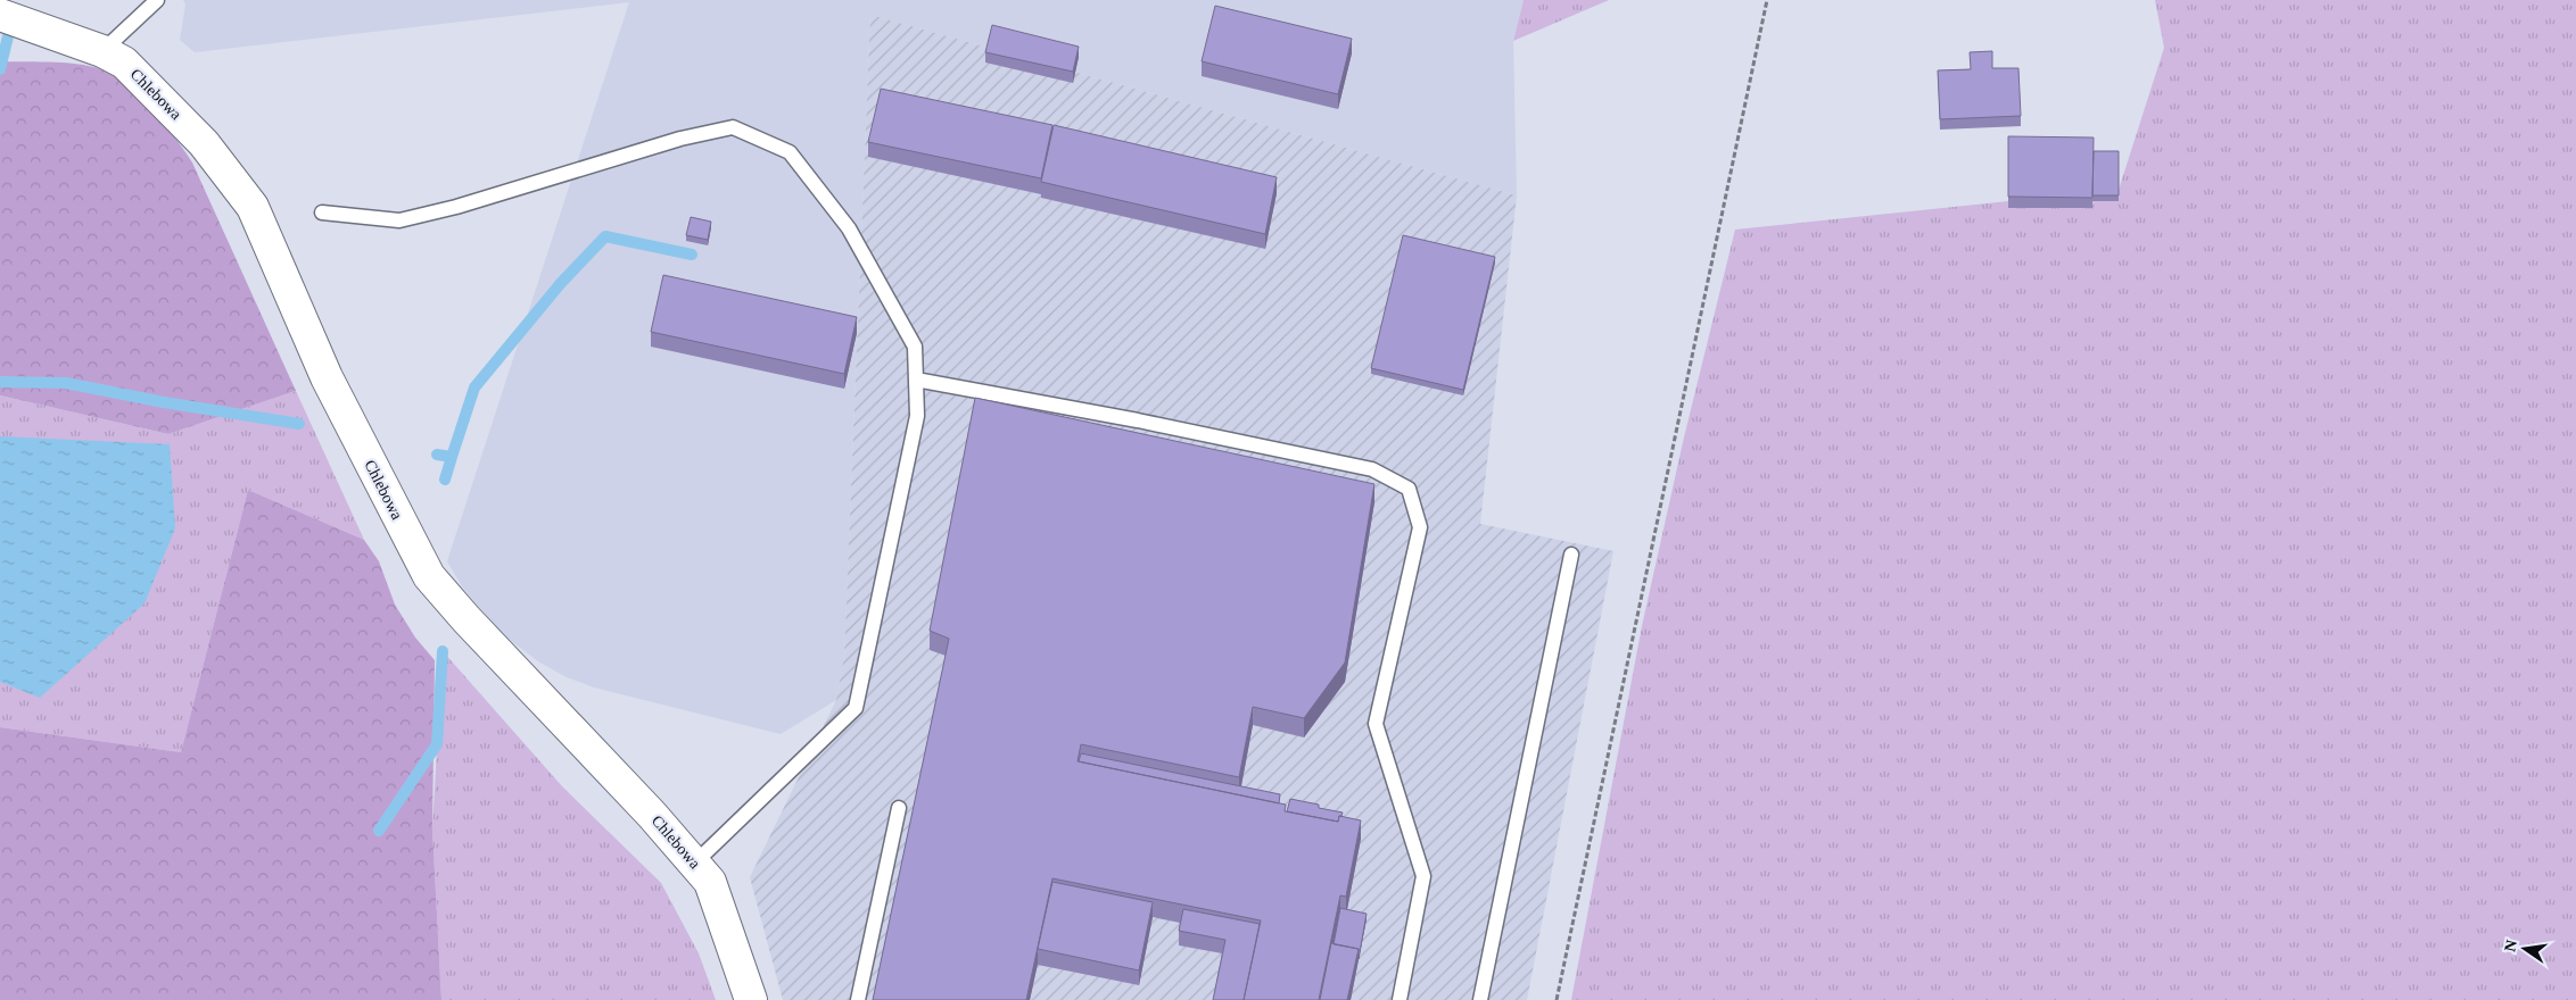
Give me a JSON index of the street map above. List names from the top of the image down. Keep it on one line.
{"streets":{"street":["Chlebowa"]},"north":"left"}
